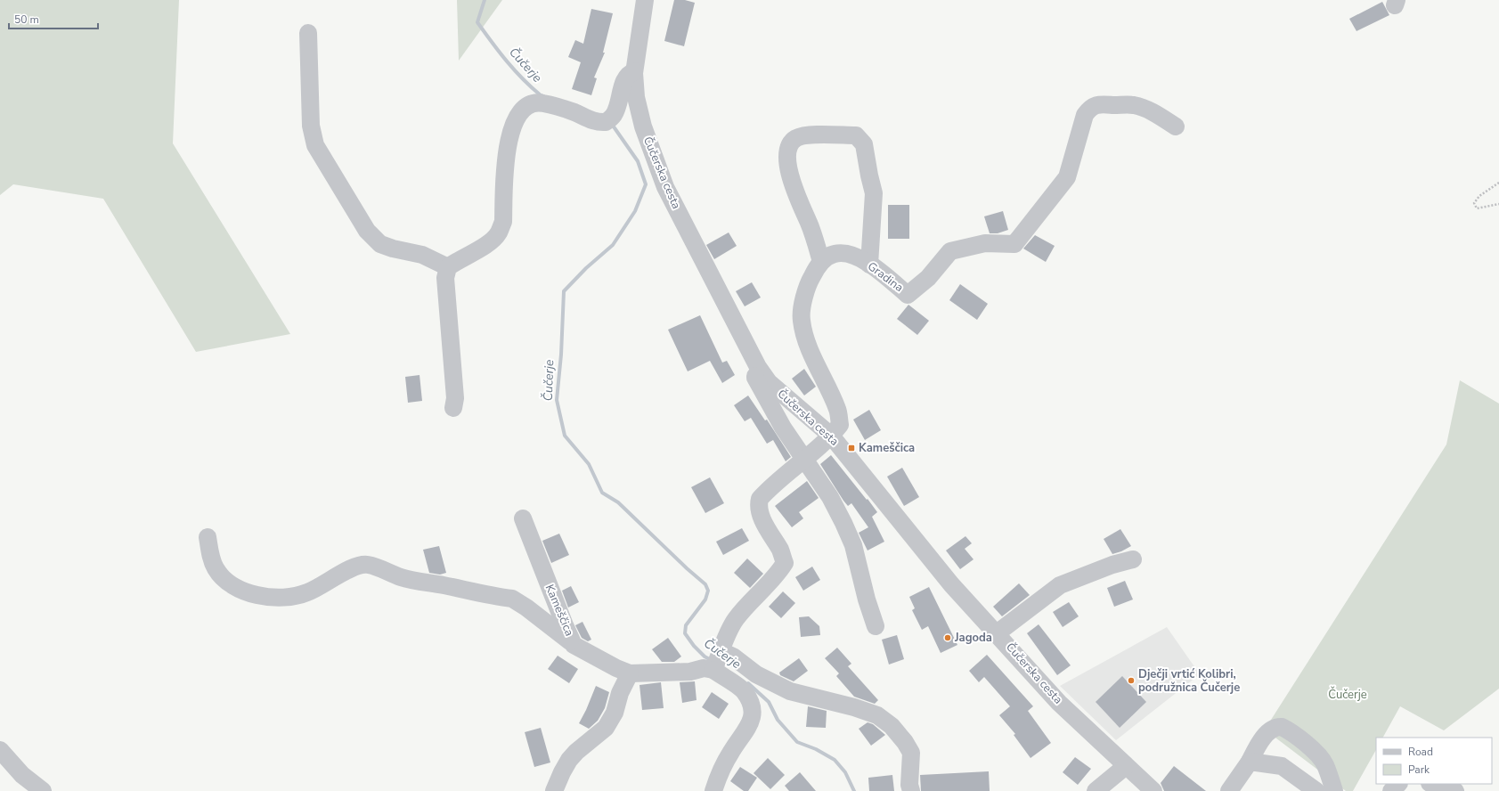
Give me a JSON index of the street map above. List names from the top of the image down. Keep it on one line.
{"streets":{"street":["Čučerska cesta","Gradina","Kameščica"]},"crossings":[["Čučerska cesta","Gradina"]],"water":["Čučerje"],"parks":["Čučerje"],"places":{"transit":["Kameščica"],"other":["Jagoda","Dječji vrtić Kolibri, podružnica Čučerje"]},"legend":["Road","Park"],"scale_bar":"50 m"}
